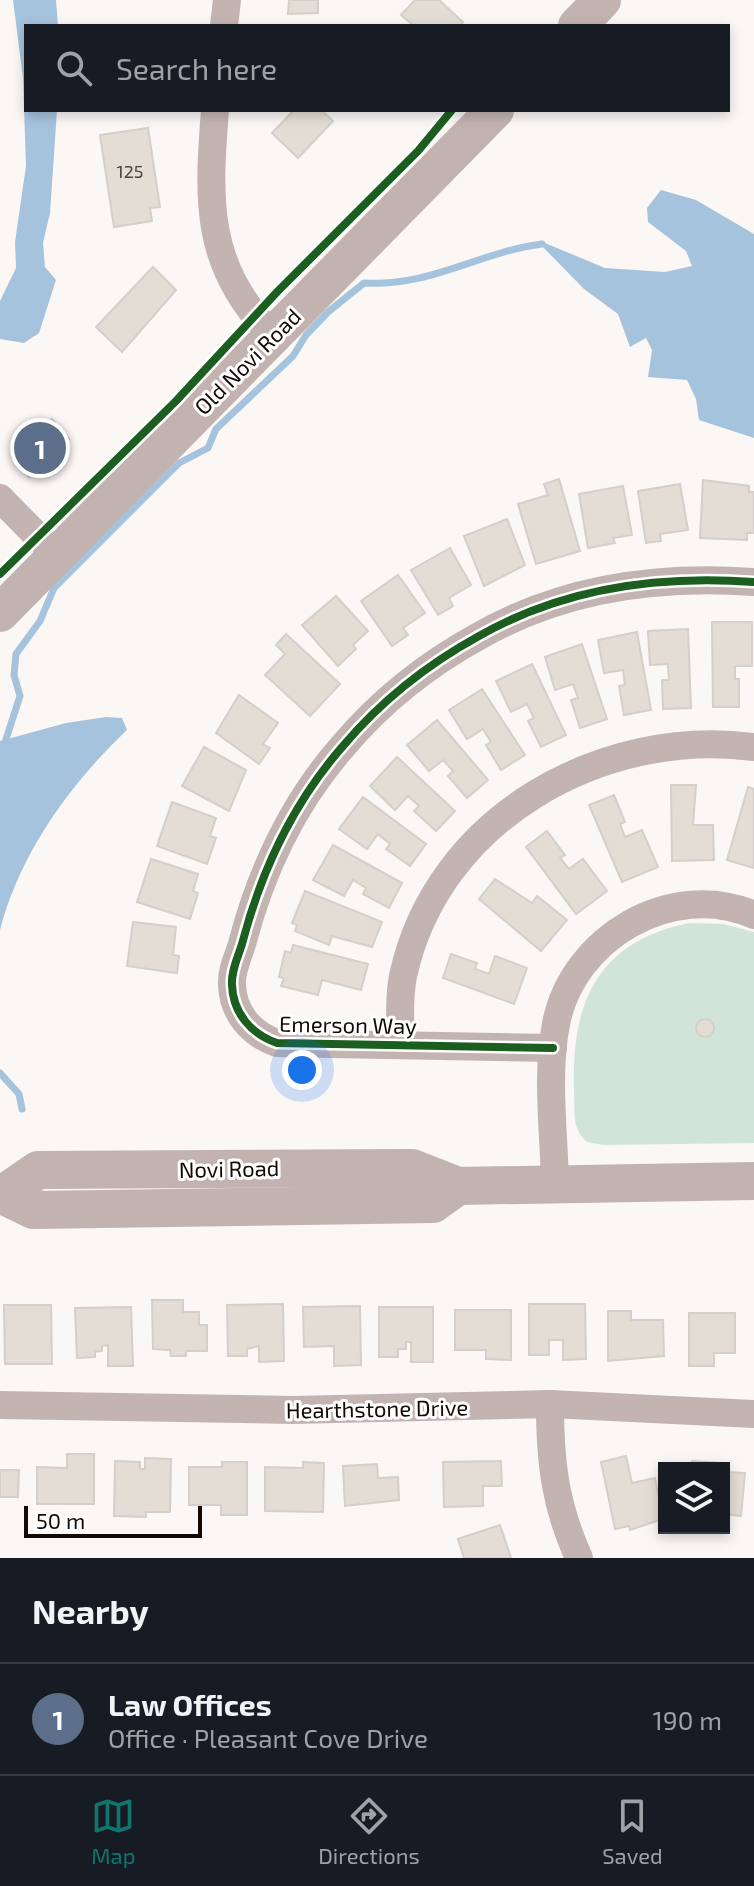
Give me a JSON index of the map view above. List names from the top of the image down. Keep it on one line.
{"streets":{"main road":["Old Novi Road","Novi Road"],"street":["Emerson Way","Hearthstone Drive"]},"house_numbers":["125"],"scale_bar":"50 m","page":{"search":"Search here","pins":"1","scale":"50 m","heading":"Nearby","list":[{"mark":"1","name":"Law Offices","note":"Office · Pleasant Cove Drive","value":"190 m"}],"nav":["Map","Directions","Saved"]}}
